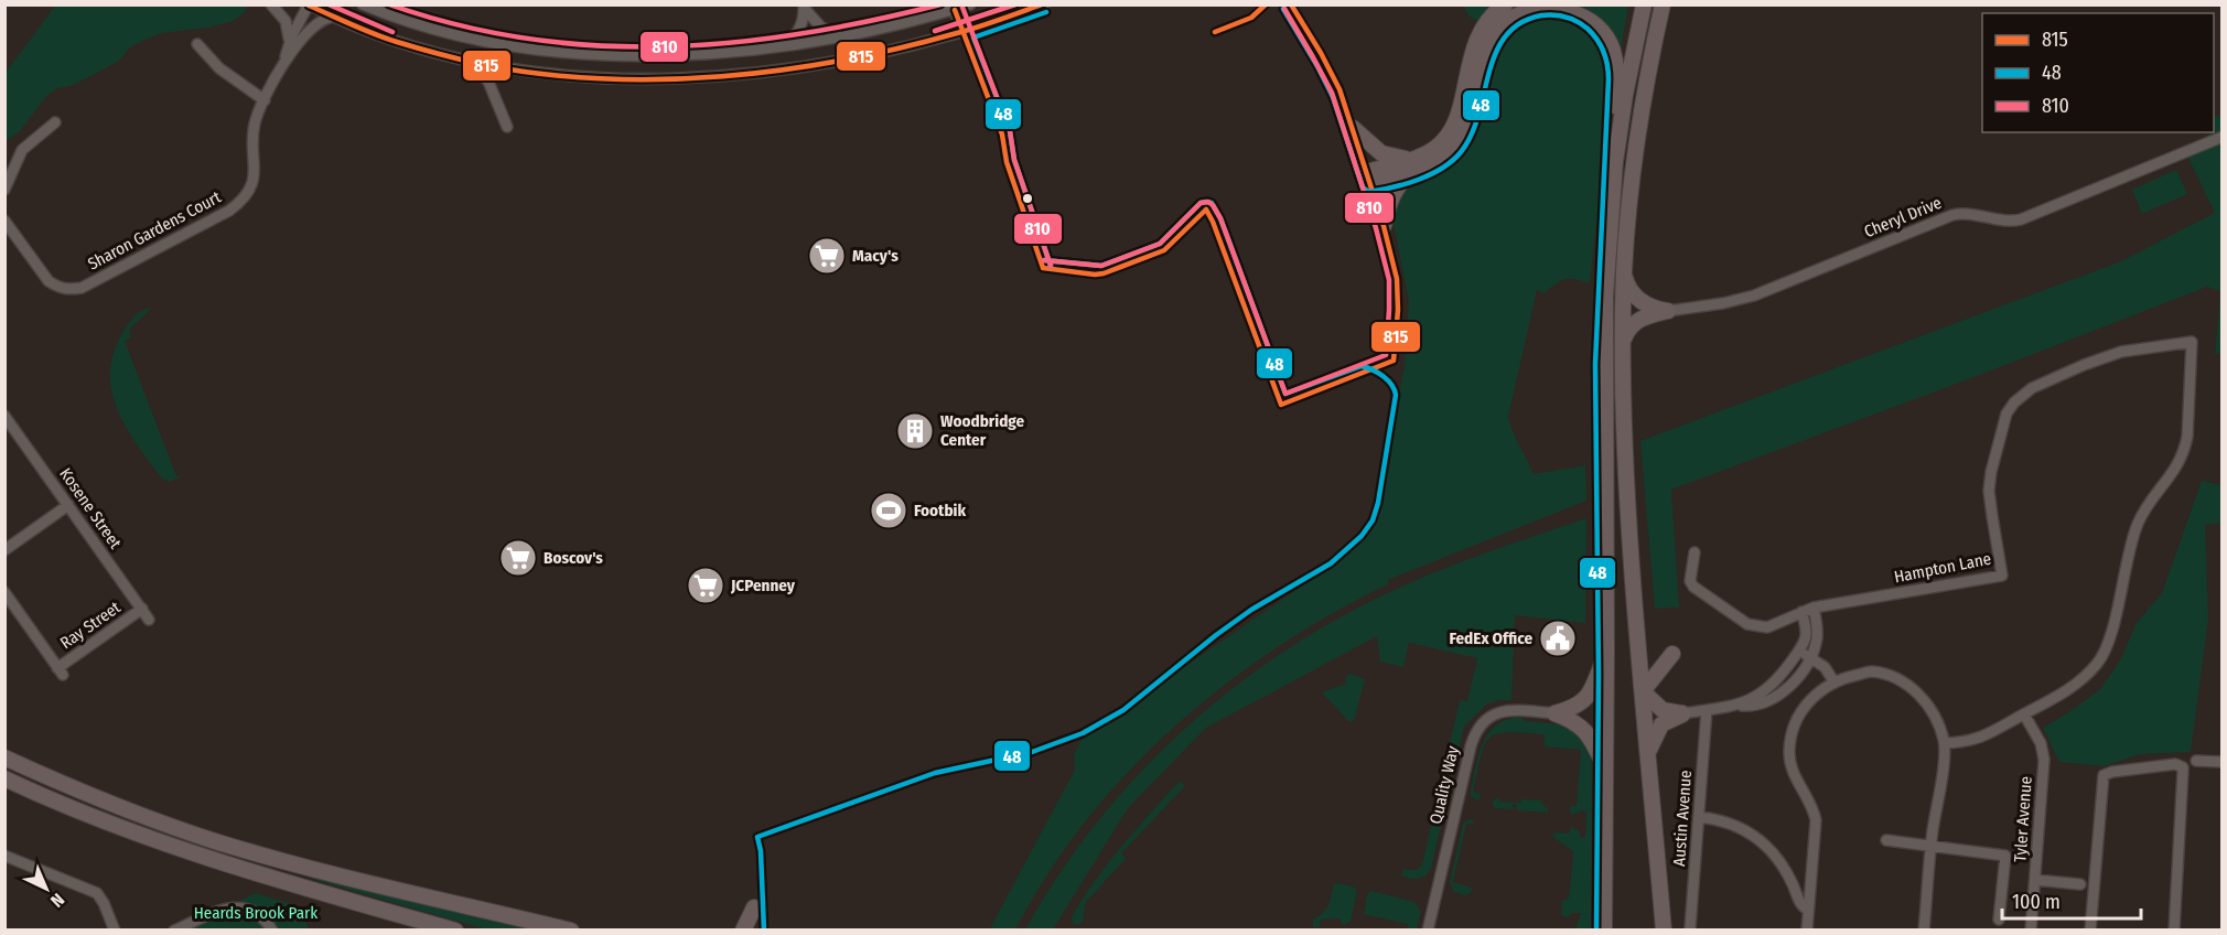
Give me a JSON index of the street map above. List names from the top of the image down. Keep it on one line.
{"streets":{"street":["Cheryl Drive","Sharon Gardens Court","Kosene Street","Hampton Lane","Ray Street","Quality Way","Austin Avenue","Tyler Avenue"]},"crossings":[["Kosene Street","Ray Street"],["Hampton Lane","Tyler Avenue"]],"parks":["Heards Brook Park"],"places":{"supermarket":["Macy's","Boscov's","JCPenney"],"building":["Woodbridge Center"],"sports":["Footbik"],"public building":["FedEx Office"]},"lines":["transit line 815","transit line 810","transit line 48"],"legend":["815","48","810"],"scale_bar":"100 m","north":"bottom right"}
